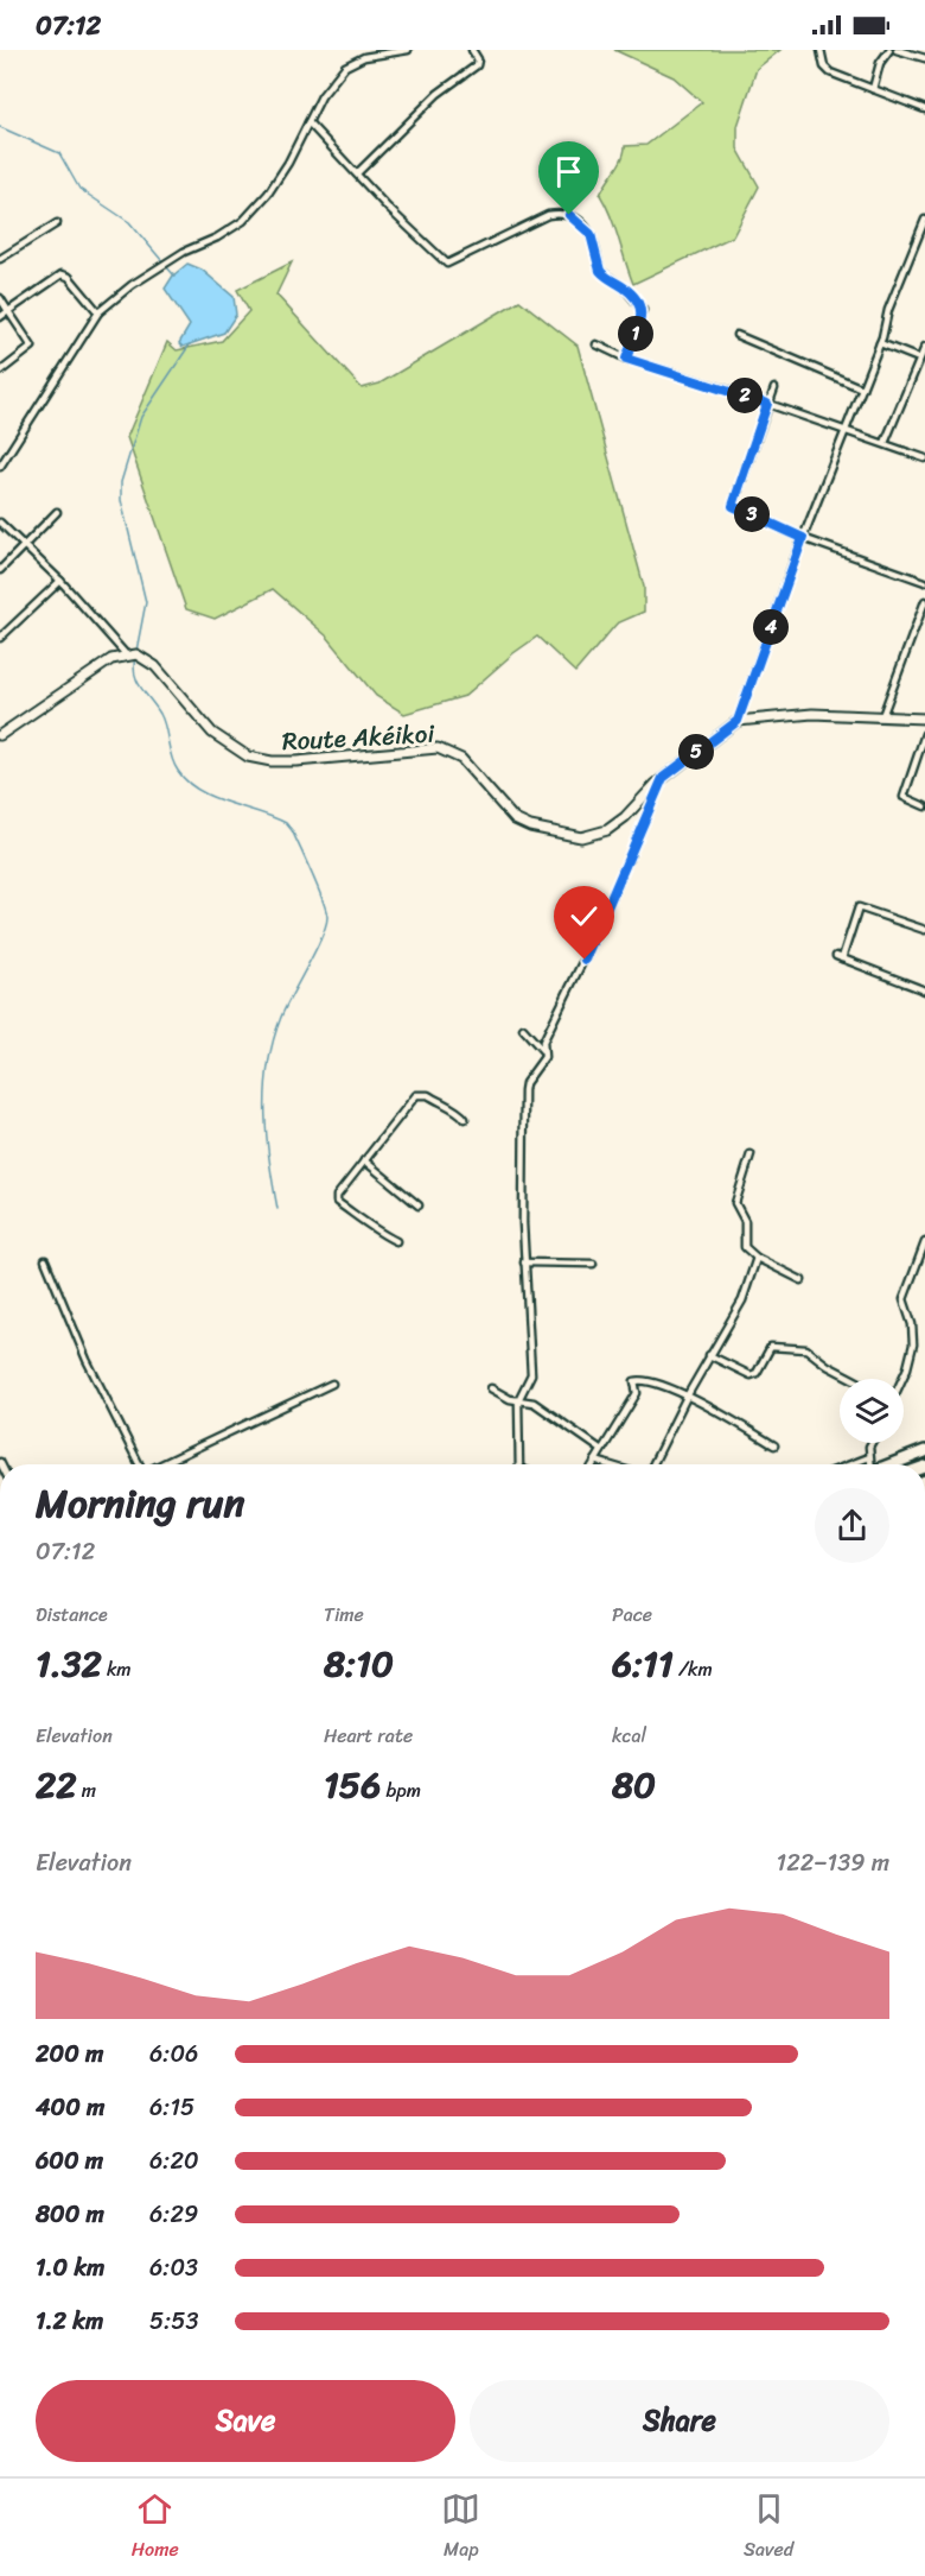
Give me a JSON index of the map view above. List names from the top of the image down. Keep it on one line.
{"streets":{"street":["Route Akéikoi"]},"page":{"status":"07:12","pins":["1","2","3","4","5"],"heading":["Morning run","07:12"],"stats":[["Distance","1.32 km"],["Time","8:10"],["Pace","6:11 /km"],["Elevation","22 m"],["Heart rate","156 bpm"],["kcal","80"]],"chart":["Elevation","122–139 m"],"list":[{"name":"200 m","note":"6:06"},{"name":"400 m","note":"6:15"},{"name":"600 m","note":"6:20"},{"name":"800 m","note":"6:29"},{"name":"1.0 km","note":"6:03"},{"name":"1.2 km","note":"5:53"}],"buttons":["Save","Share"],"tabs":["Home","Map","Saved"]}}
